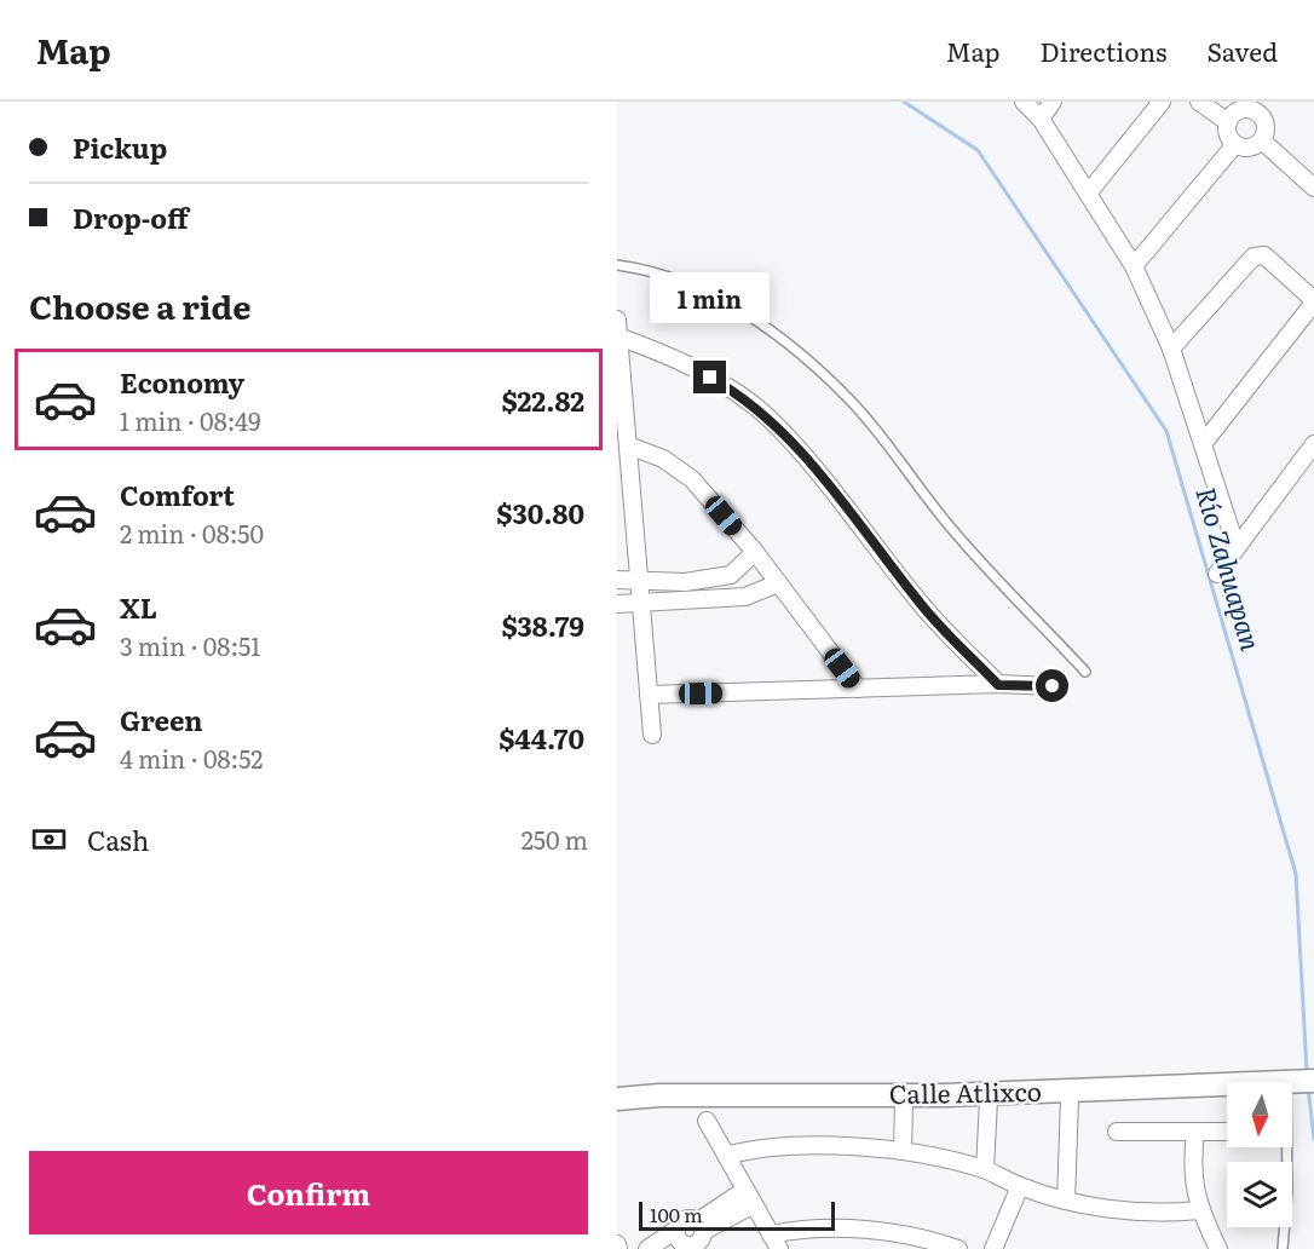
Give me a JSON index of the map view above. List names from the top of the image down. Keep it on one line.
{"streets":{"street":["Calle Atlixco"]},"water":["Río Zahuapan"],"scale_bar":"100 m","north":"bottom","page":{"header":"Map","nav":["Map","Directions","Saved"],"banner":["Pickup","Drop-off"],"heading":"Choose a ride","bubble":"1 min","list":[{"name":"Economy","note":"1 min · 08:49","value":"$22.82"},{"name":"Comfort","note":"2 min · 08:50","value":"$30.80"},{"name":"XL","note":"3 min · 08:51","value":"$38.79"},{"name":"Green","note":"4 min · 08:52","value":"$44.70"}],"pay":["Cash","250 m"],"buttons":"Confirm","scale":"100 m"}}
